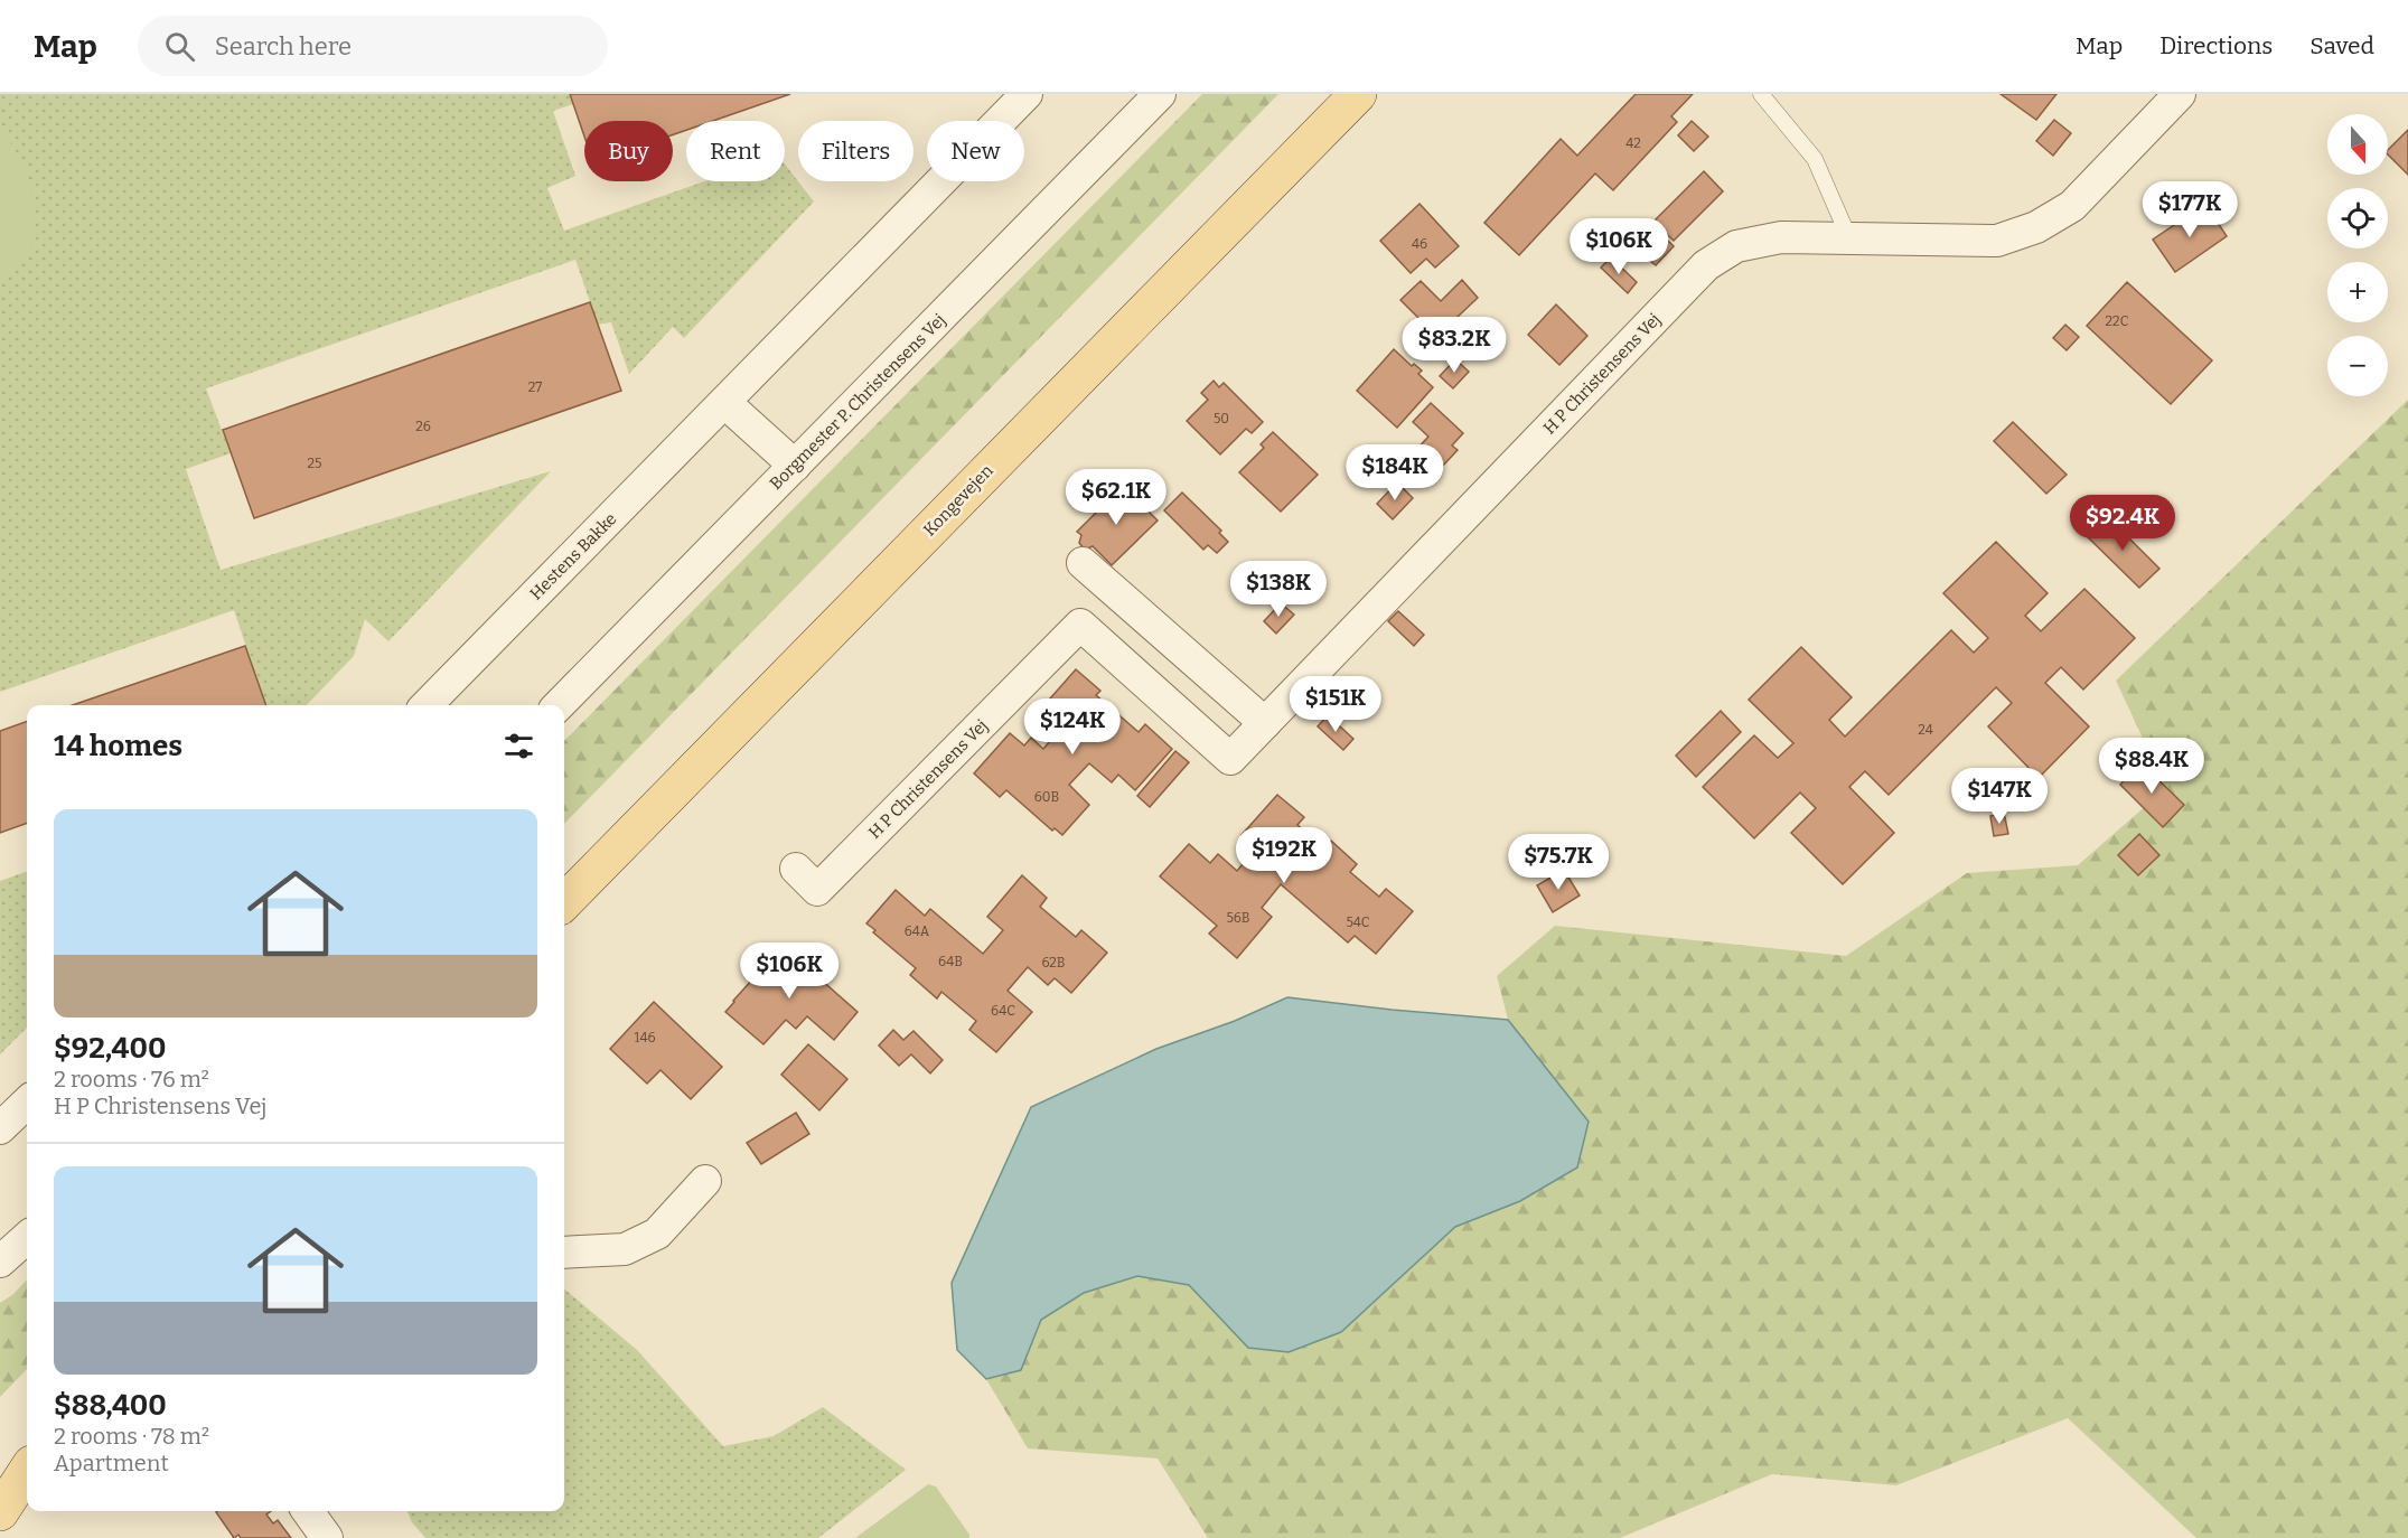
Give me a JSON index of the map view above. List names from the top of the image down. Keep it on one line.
{"streets":{"main road":["Kongevejen"],"street":["H P Christensens Vej","Borgmester P. Christensens Vej","Hestens Bakke"]},"house_numbers":["42","46","22C","27","50","26","25","24","60B","56B","54C","64A","64B","62B","64C","146"],"north":"bottom","page":{"header":"Map","search":"Search here","nav":["Map","Directions","Saved"],"map_buttons":["+","−"],"chip":["Buy","Rent","Filters","New"],"price":["$177K","$106K","$83.2K","$184K","$62.1K","$92.4K","$138K","$151K","$124K","$88.4K","$147K","$192K","$75.7K","$106K"],"heading":"14 homes","list":[{"name":"$92,400","note":"2 rooms · 76 m² · H P Christensens Vej"},{"name":"$88,400","note":"2 rooms · 78 m² · Apartment"}]}}
